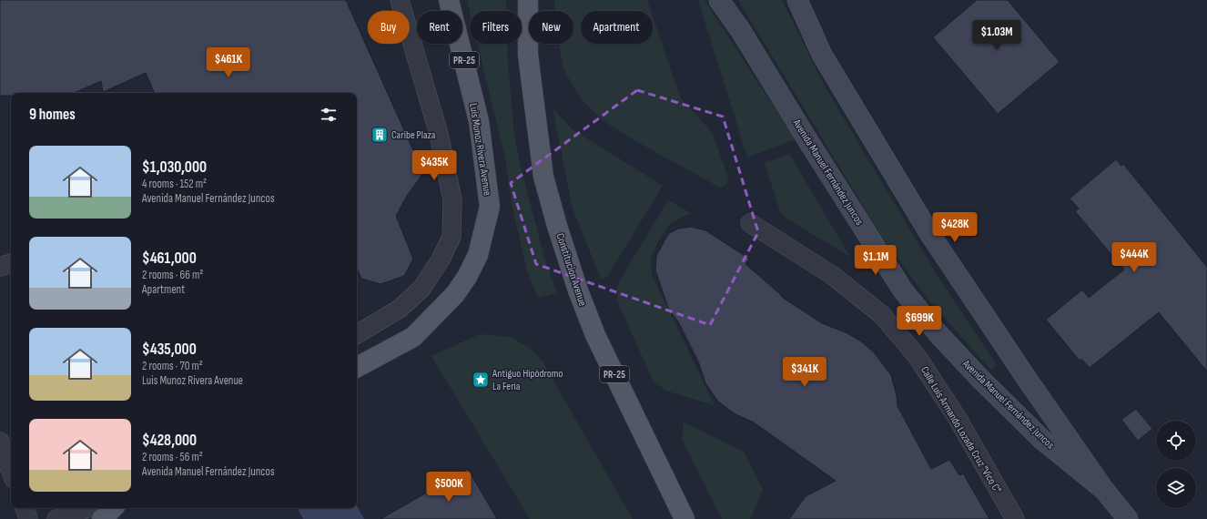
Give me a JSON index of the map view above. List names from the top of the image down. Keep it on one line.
{"streets":{"main road":["PR-25","Avenida Manuel Fernández Juncos","Constitucion Avenue"],"street":["Calle Luis Armando Lozada Cruz \"Vico C\""]},"places":{"building":["Caribe Plaza"],"place":["Antiguo Hipódromo La Feria"]},"page":{"chip":["Buy","Rent","Filters","New","Apartment"],"price":["$1.03M","$461K","$435K","$428K","$444K","$1.1M","$699K","$341K","$500K"],"heading":"9 homes","list":[{"name":"$1,030,000","note":"4 rooms · 152 m² · Avenida Manuel Fernández Juncos"},{"name":"$461,000","note":"2 rooms · 66 m² · Apartment"},{"name":"$435,000","note":"2 rooms · 70 m² · Luis Munoz Rivera Avenue"},{"name":"$428,000","note":"2 rooms · 56 m² · Avenida Manuel Fernández Juncos"}]}}
